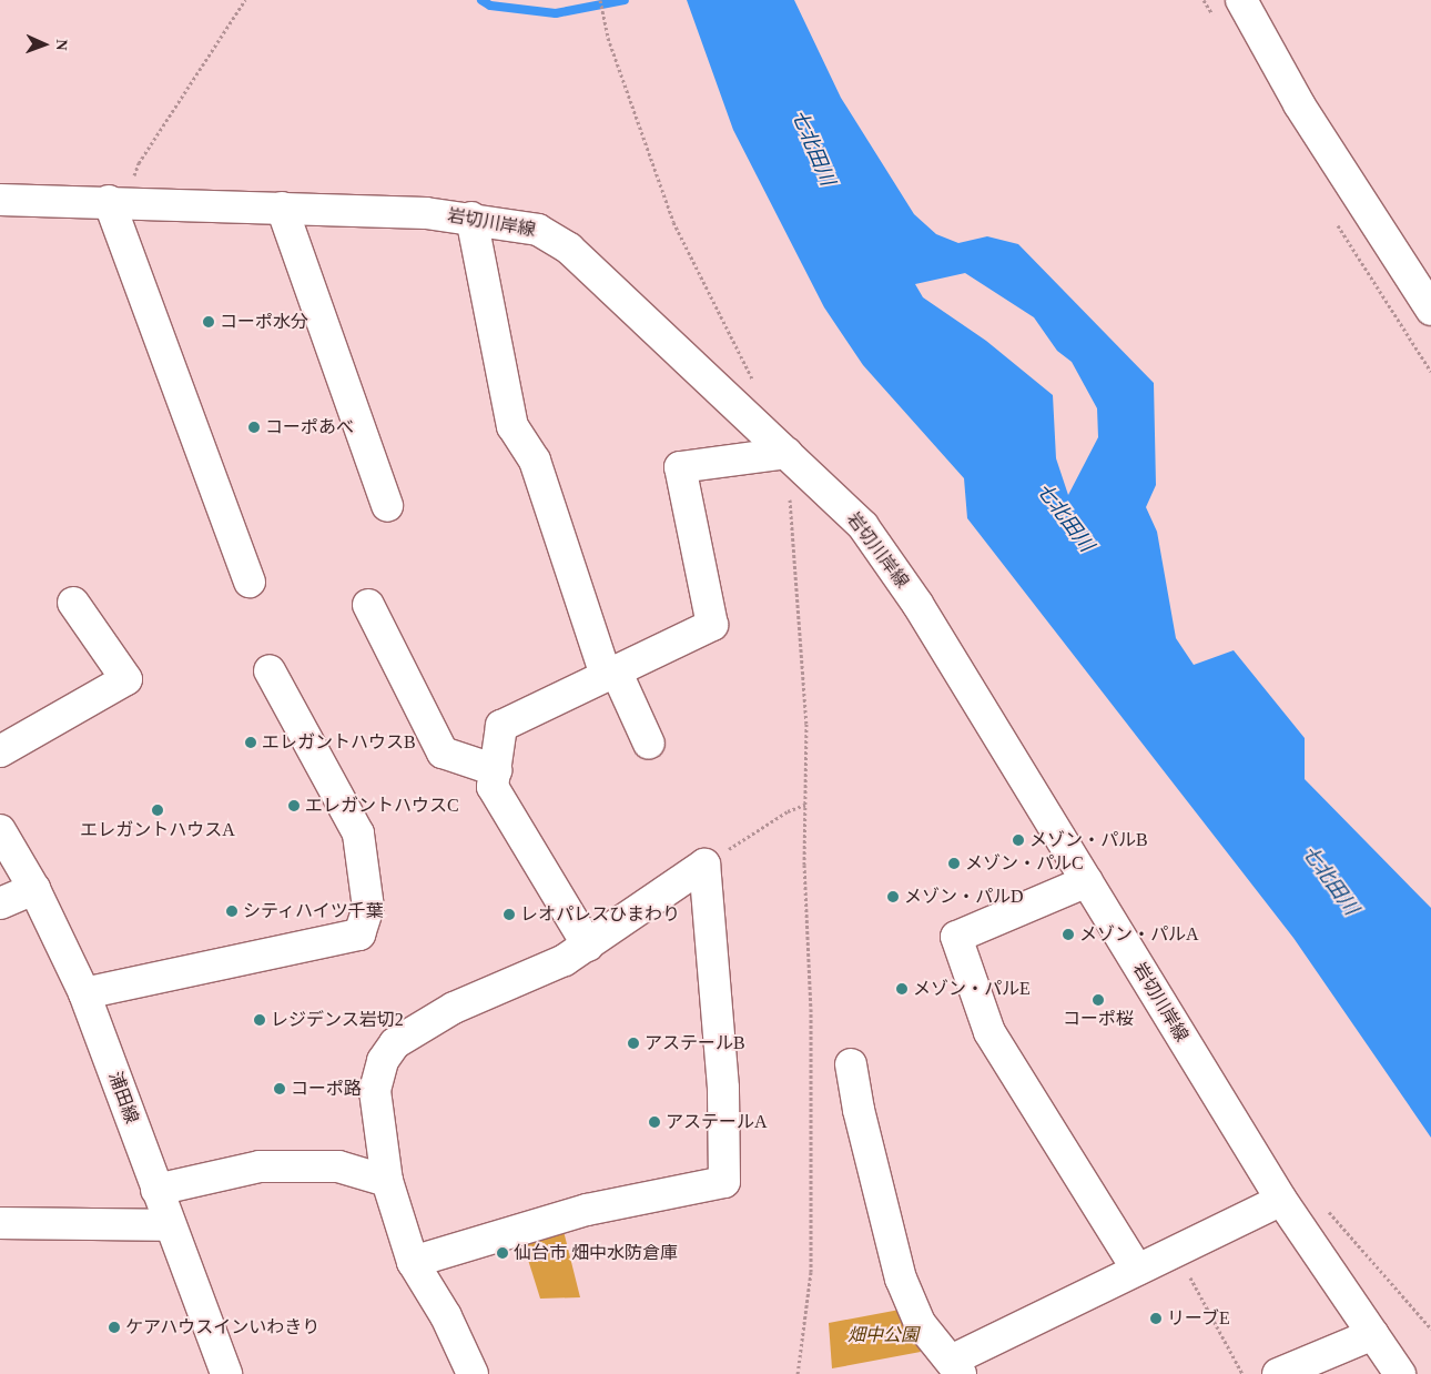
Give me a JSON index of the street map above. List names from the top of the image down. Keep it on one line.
{"streets":{"street":["岩切川岸線","浦田線"]},"water":["七北田川"],"parks":["畑中公園"],"places":["コーポ水分","コーポあべ","エレガントハウスB","エレガントハウスC","エレガントハウスA","メゾン・パルB","メゾン・パルC","メゾン・パルD","シティハイツ千葉","レオパレスひまわり","メゾン・パルA","メゾン・パルE","コーポ桜","レジデンス岩切2","アステールB","コーポ路","アステールA","仙台市 畑中水防倉庫","リーブE","ケアハウスインいわきり"],"north":"right"}
